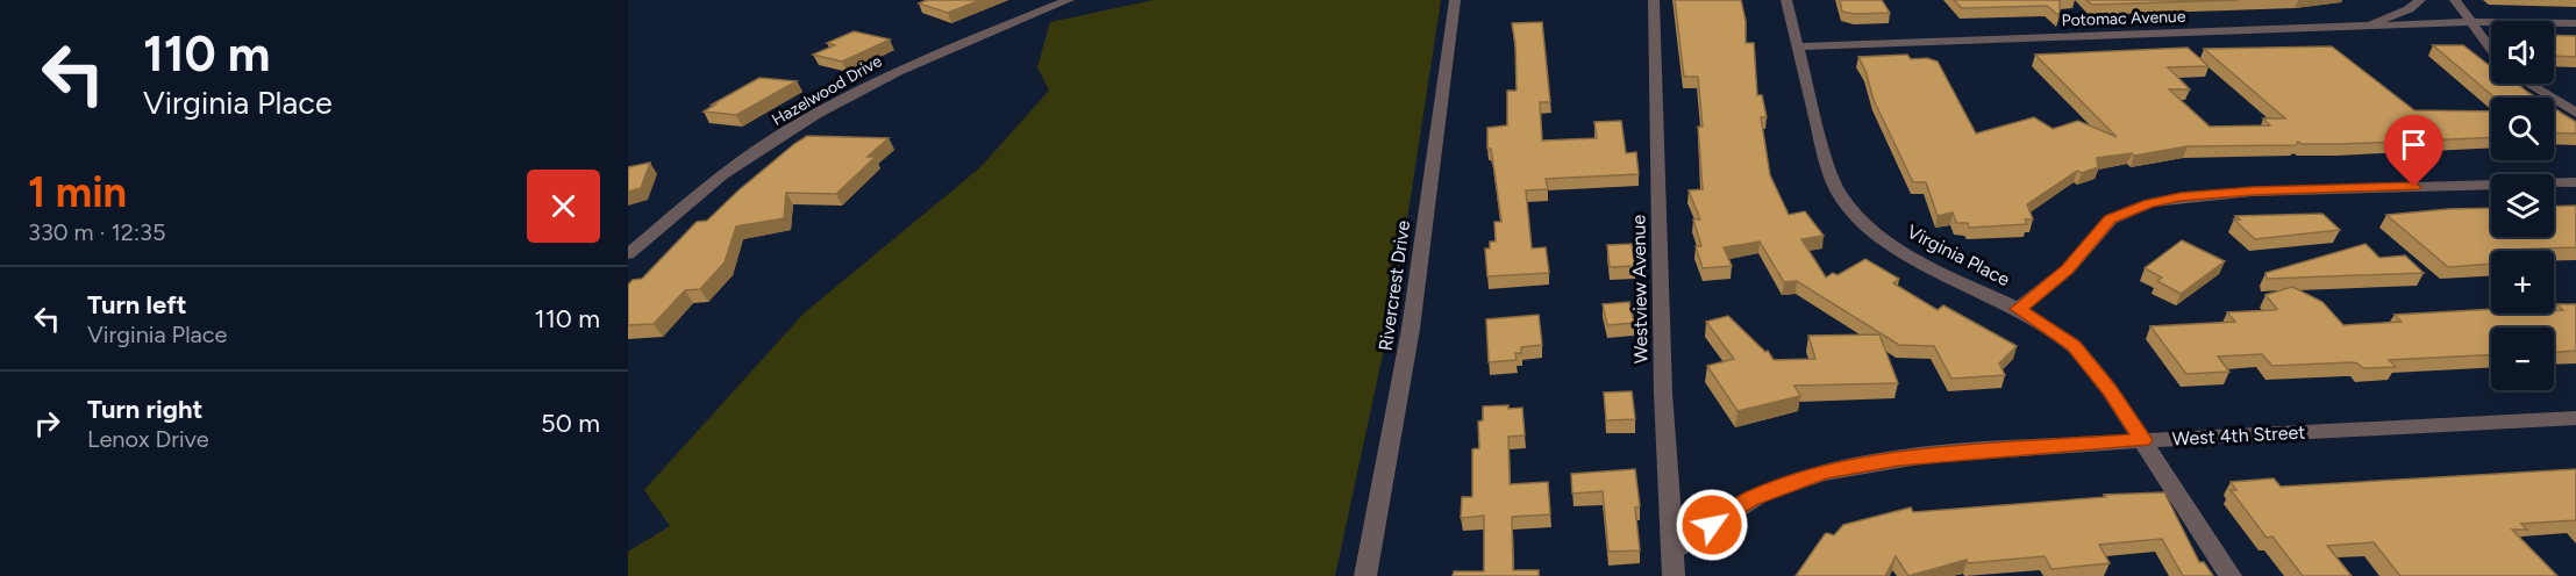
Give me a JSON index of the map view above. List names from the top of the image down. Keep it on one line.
{"streets":{"street":["Potomac Avenue","Hazelwood Drive","Virginia Place","Rivercrest Drive","Westview Avenue","West 4th Street"]},"crossings":[["Potomac Avenue","Virginia Place"],["Virginia Place","West 4th Street"],["Westview Avenue","West 4th Street"]],"page":{"turn":["110 m","Virginia Place"],"map_buttons":["+","−"],"heading":["1 min","330 m · 12:35"],"list":[{"name":"Turn left","note":"Virginia Place","value":"110 m"},{"name":"Turn right","note":"Lenox Drive","value":"50 m"}]}}
